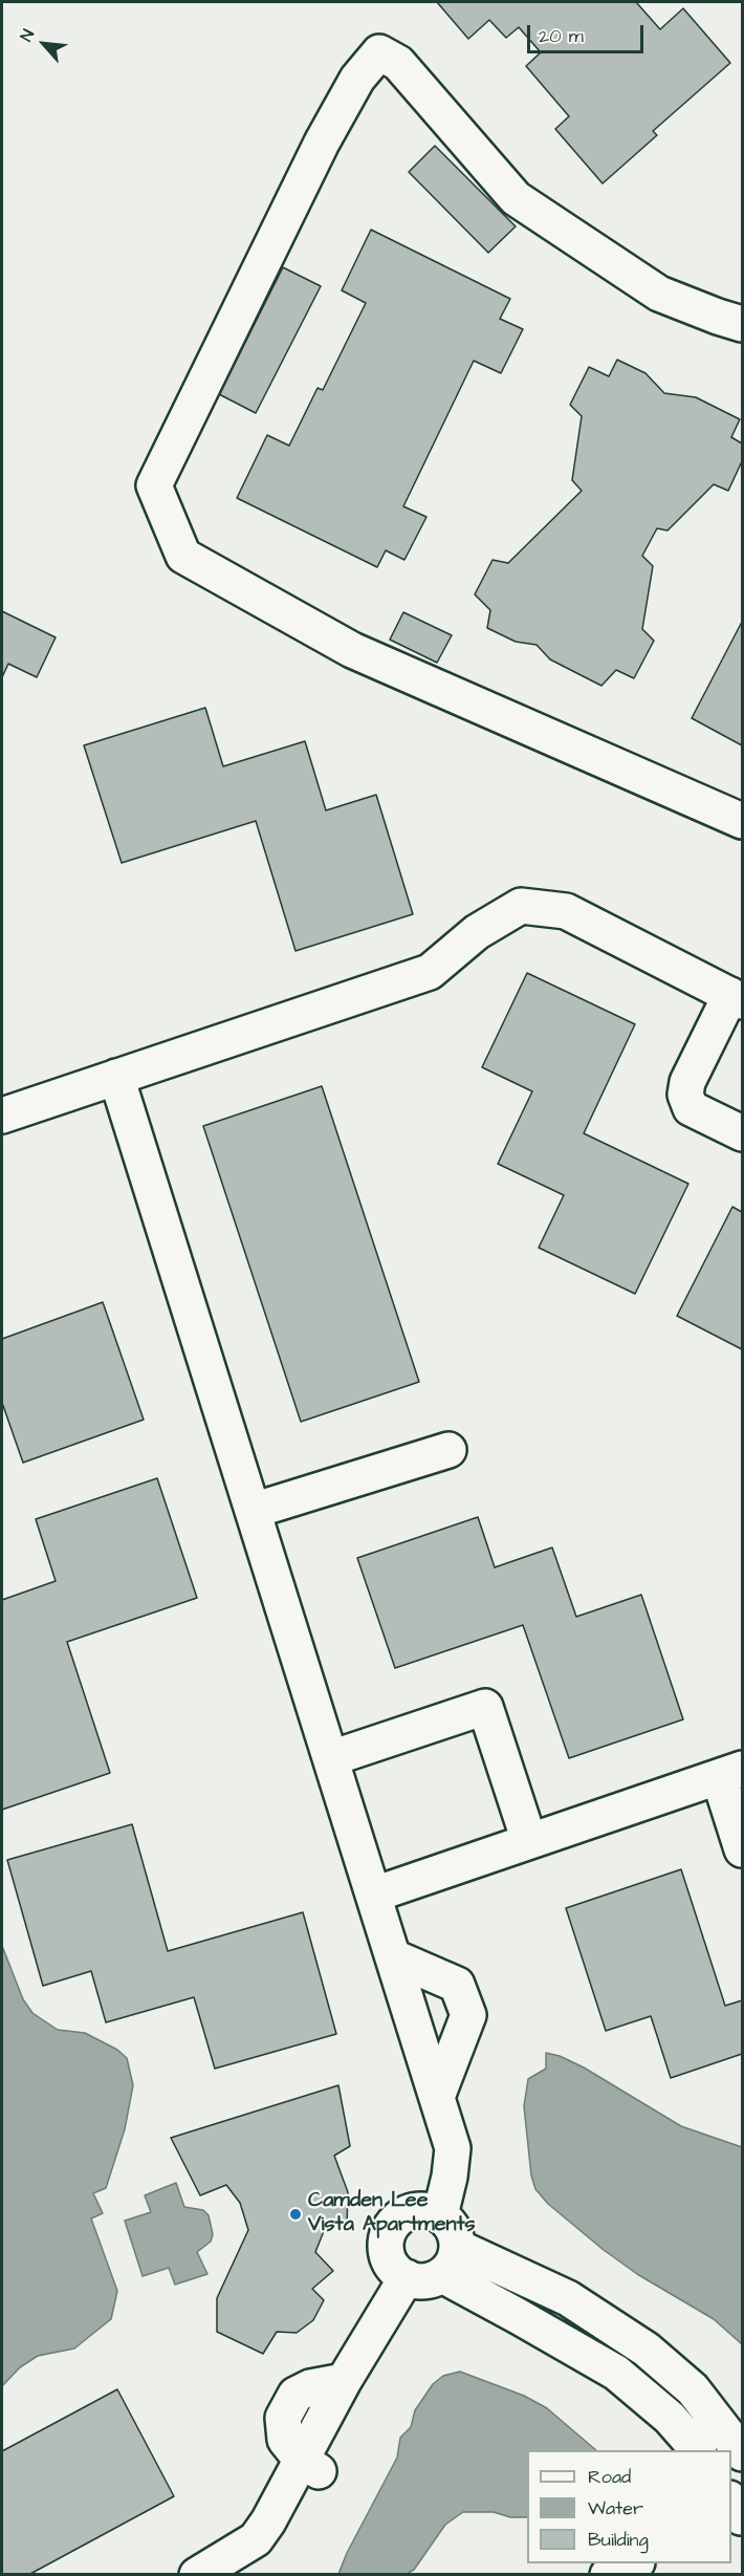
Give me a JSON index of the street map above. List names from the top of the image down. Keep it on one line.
{"places":["Camden Lee Vista Apartments"],"legend":["Road","Water","Building"],"scale_bar":"20 m","north":"top left"}
